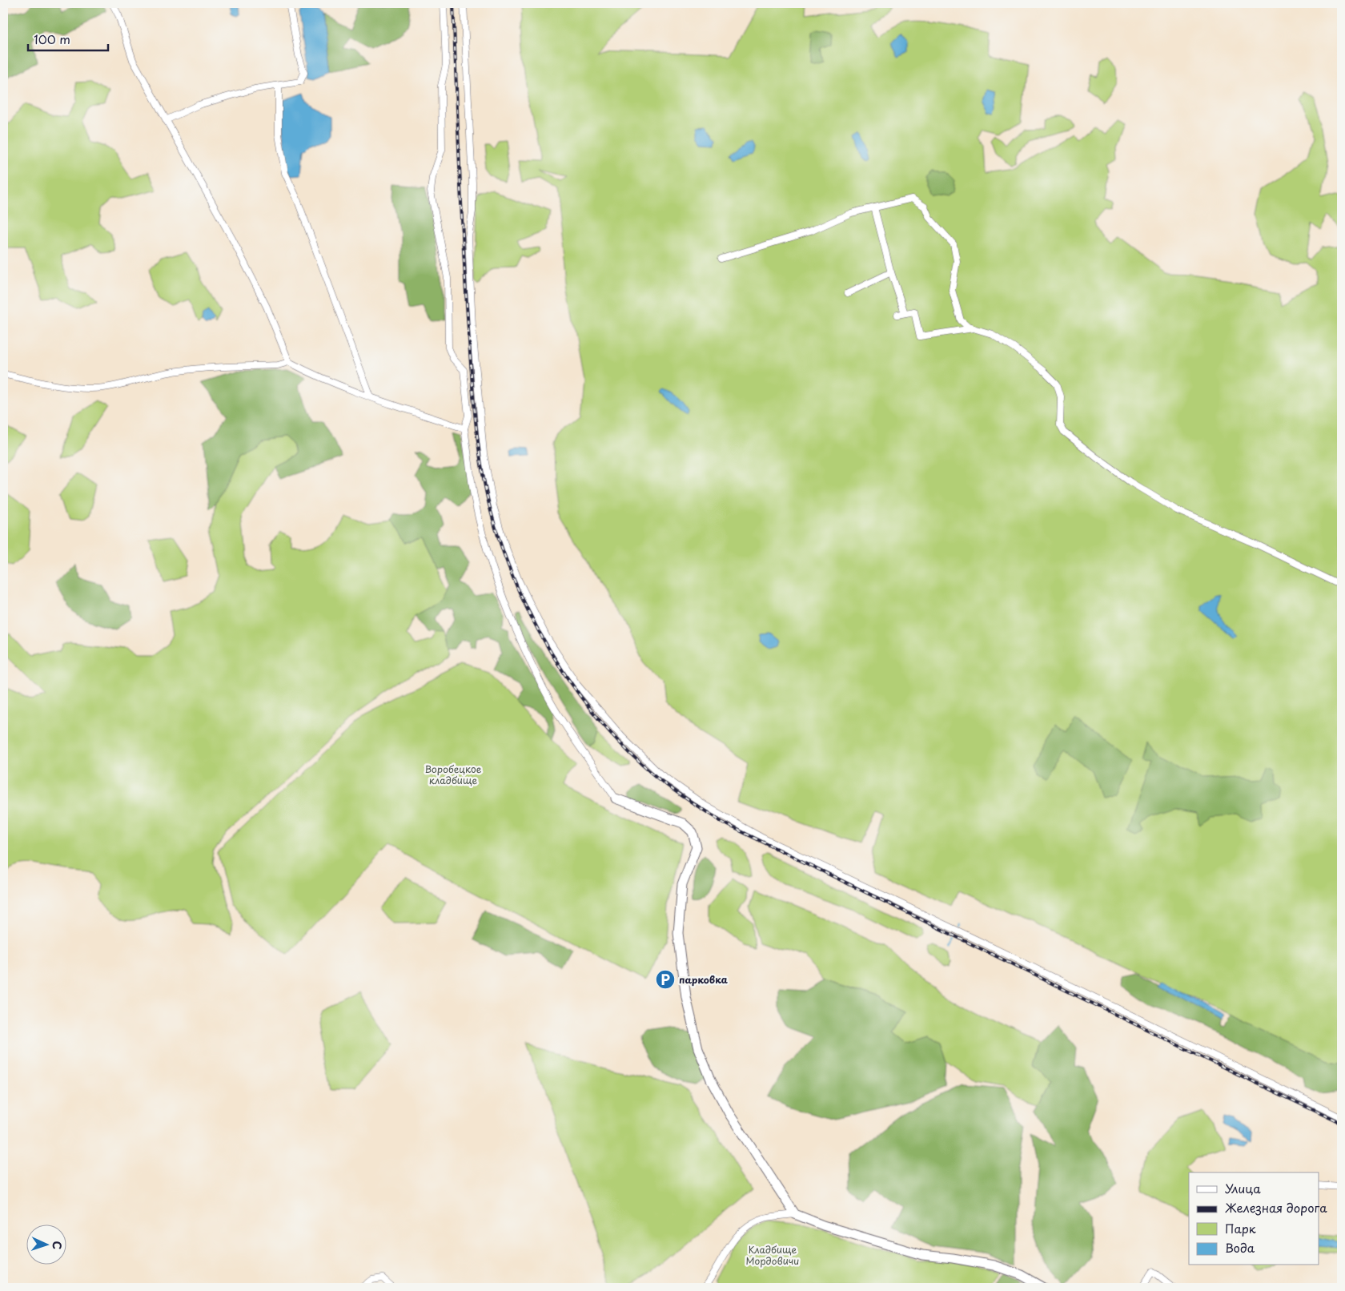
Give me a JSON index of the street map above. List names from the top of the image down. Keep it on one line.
{"parks":["Воробецкое кладбище","Кладбище Мордовичи"],"places":{"parking":["парковка"]},"legend":["Улица","Железная дорога","Парк","Вода"],"scale_bar":"100 m","north":"right"}
